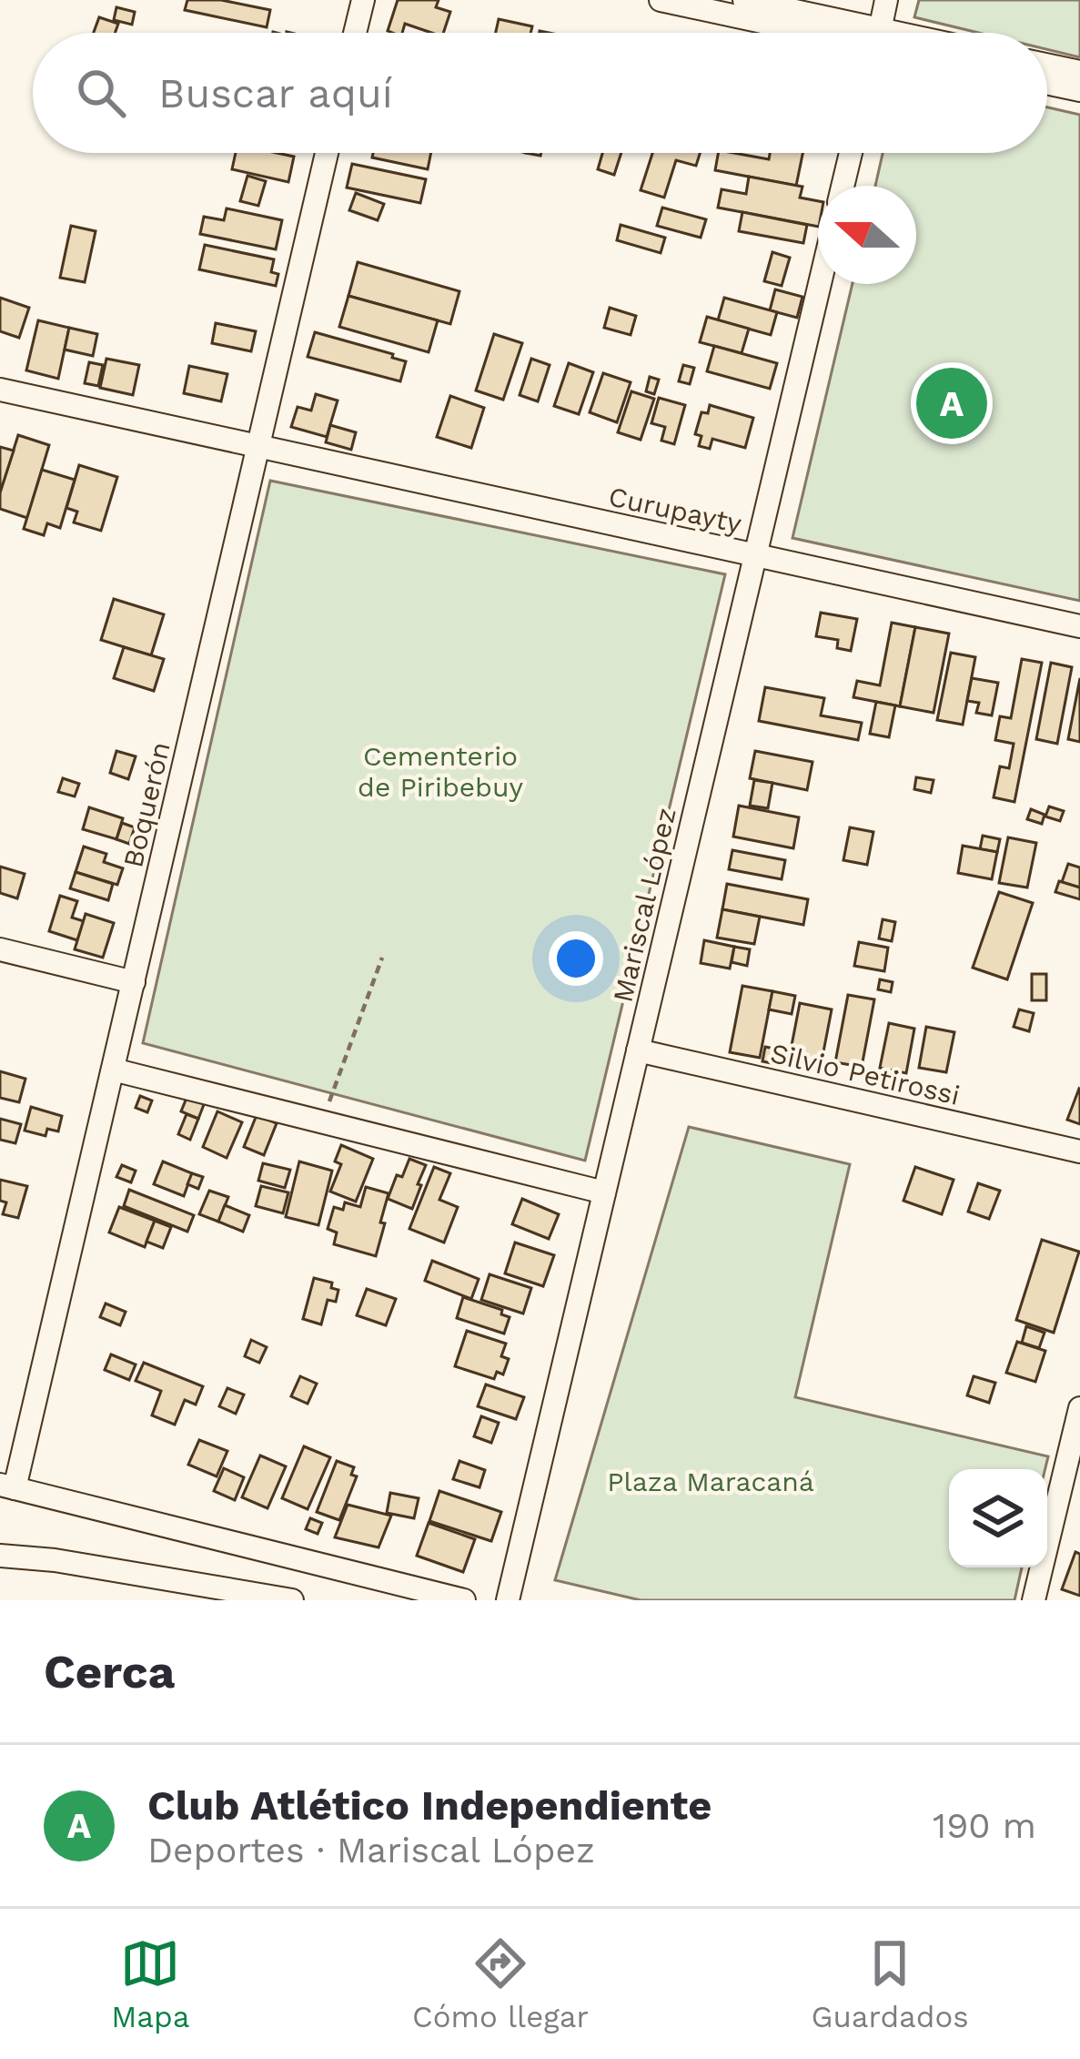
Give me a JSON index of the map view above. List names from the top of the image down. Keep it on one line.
{"streets":{"street":["Curupayty","Boquerón","Mariscal López","Silvio Petirossi"]},"crossings":[["Curupayty","Boquerón"],["Curupayty","Mariscal López"],["Mariscal López","Silvio Petirossi"]],"parks":["Cementerio de Piribebuy","Plaza Maracaná"],"north":"left","page":{"search":"Buscar aquí","pins":"A","heading":"Cerca","list":[{"mark":"A","name":"Club Atlético Independiente","note":"Deportes · Mariscal López","value":"190 m"}],"nav":["Mapa","Cómo llegar","Guardados"]}}
